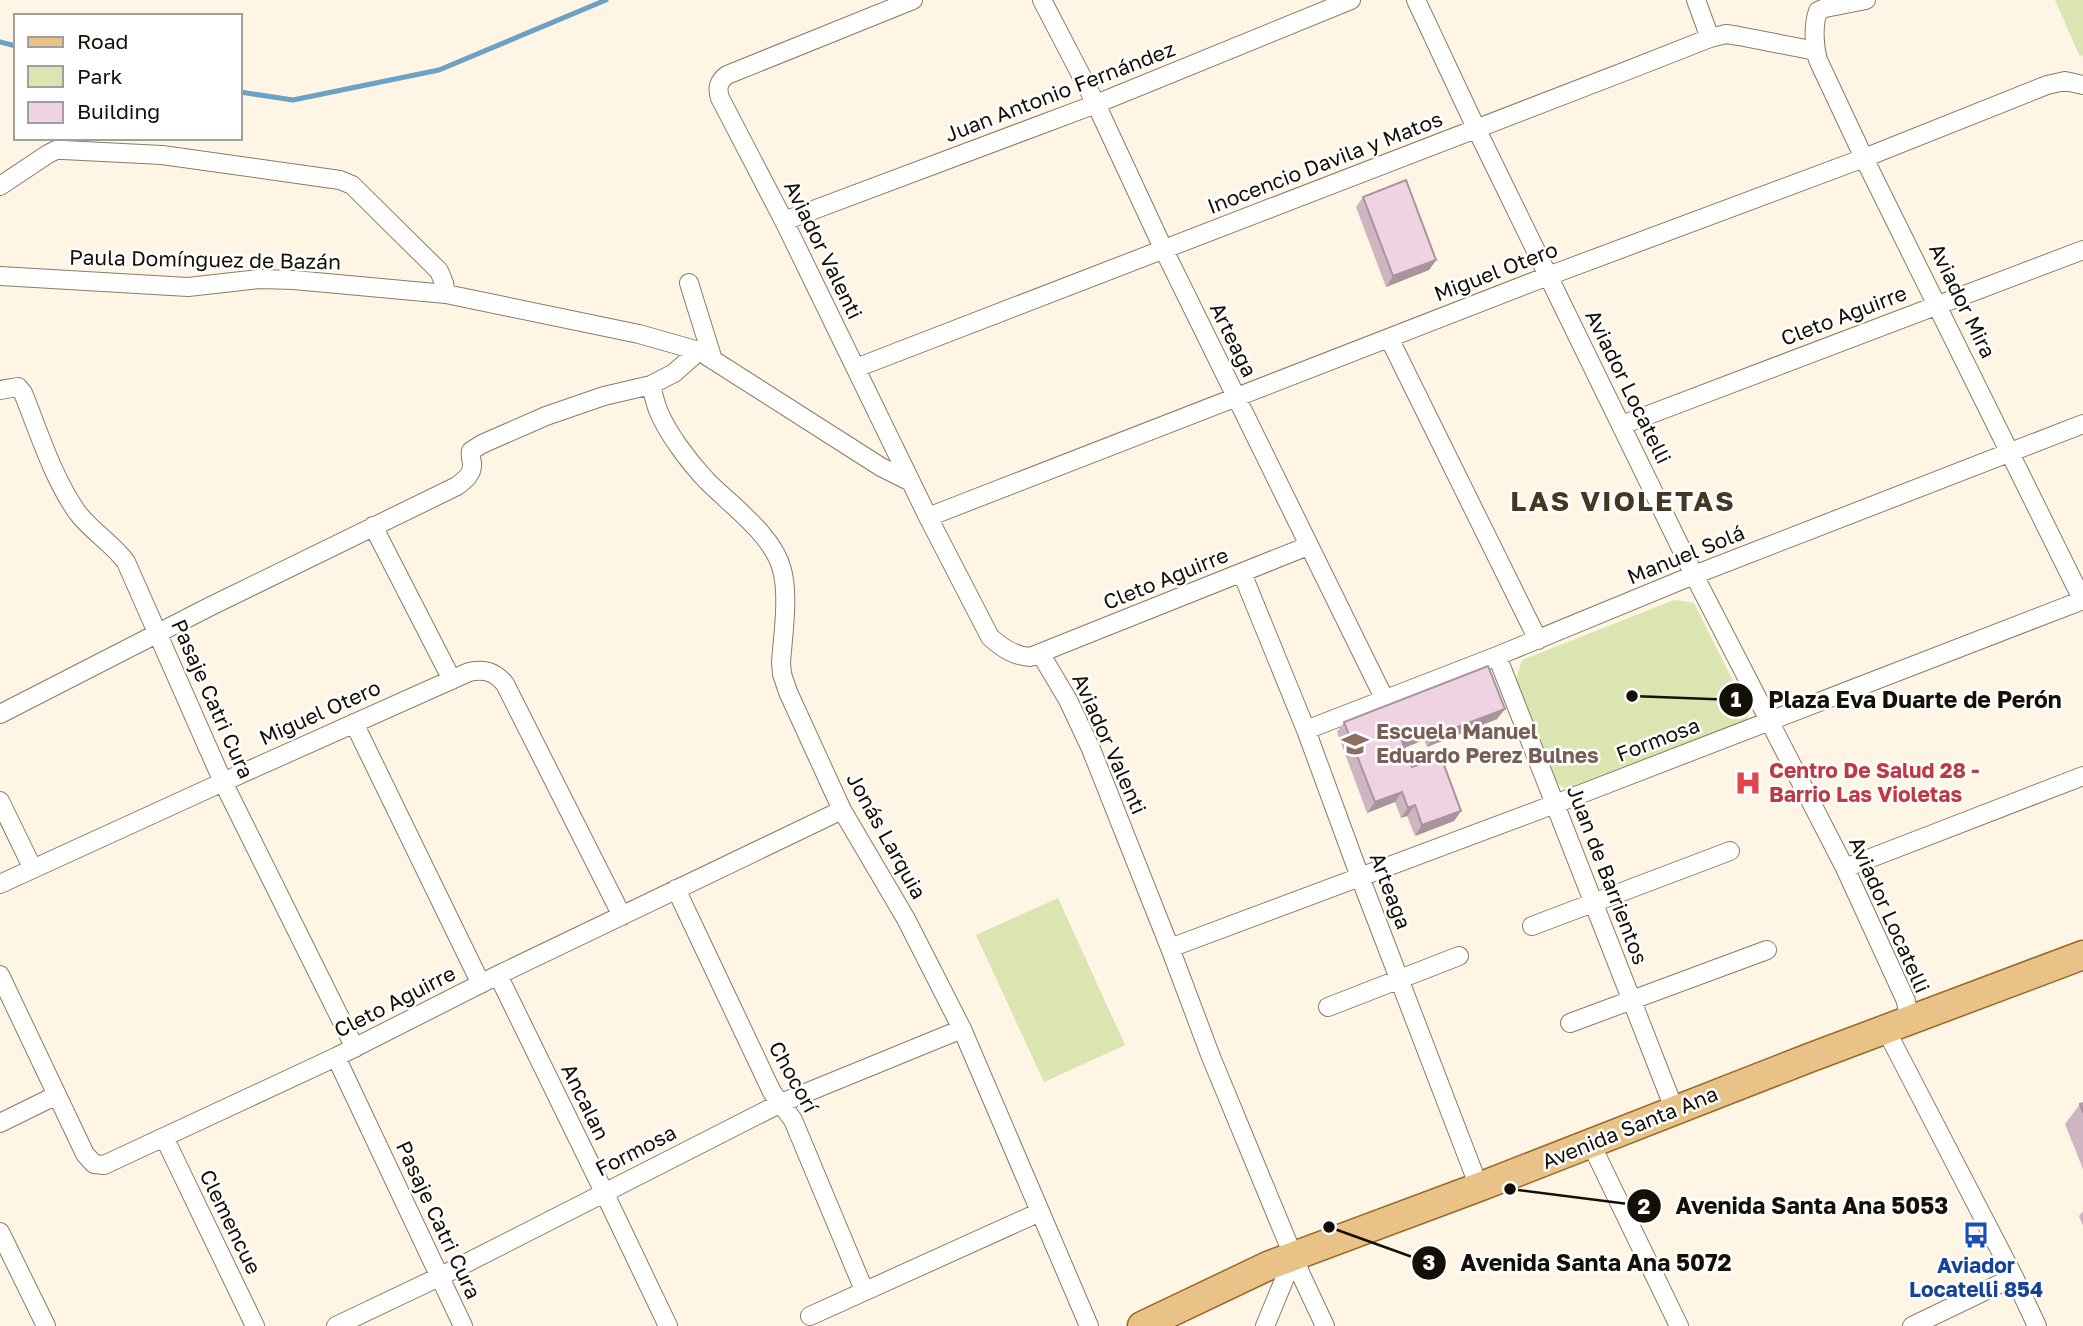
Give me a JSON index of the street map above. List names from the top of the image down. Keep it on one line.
{"streets":{"main road":["Avenida Santa Ana"],"street":["Juan Antonio Fernández","Inocencio Davila y Matos","Aviador Valenti","Paula Domínguez de Bazán","Miguel Otero","Aviador Mira","Cleto Aguirre","Arteaga","Aviador Locatelli","Manuel Solá","Pasaje Catri Cura","Formosa","Jonás Larquia","Juan de Barrientos","Chocorí","Ancalan","Clemencue"]},"crossings":[["Juan Antonio Fernández","Aviador Valenti"],["Juan Antonio Fernández","Arteaga"],["Inocencio Davila y Matos","Aviador Valenti"],["Inocencio Davila y Matos","Aviador Mira"],["Inocencio Davila y Matos","Arteaga"],["Inocencio Davila y Matos","Aviador Locatelli"],["Aviador Valenti","Paula Domínguez de Bazán"],["Aviador Valenti","Miguel Otero"],["Aviador Valenti","Cleto Aguirre"],["Aviador Valenti","Formosa"],["Aviador Valenti","Avenida Santa Ana"],["Miguel Otero","Aviador Mira"],["Miguel Otero","Cleto Aguirre"],["Miguel Otero","Arteaga"],["Miguel Otero","Aviador Locatelli"],["Miguel Otero","Pasaje Catri Cura"],["Aviador Mira","Cleto Aguirre"],["Aviador Mira","Manuel Solá"],["Aviador Mira","Formosa"],["Cleto Aguirre","Arteaga"],["Cleto Aguirre","Aviador Locatelli"],["Cleto Aguirre","Pasaje Catri Cura"],["Cleto Aguirre","Jonás Larquia"],["Cleto Aguirre","Chocorí"],["Cleto Aguirre","Ancalan"],["Cleto Aguirre","Clemencue"],["Arteaga","Manuel Solá"],["Arteaga","Formosa"],["Arteaga","Avenida Santa Ana"],["Aviador Locatelli","Manuel Solá"],["Aviador Locatelli","Formosa"],["Aviador Locatelli","Avenida Santa Ana"],["Manuel Solá","Juan de Barrientos"],["Pasaje Catri Cura","Formosa"],["Formosa","Jonás Larquia"],["Formosa","Juan de Barrientos"],["Formosa","Chocorí"],["Formosa","Ancalan"],["Juan de Barrientos","Avenida Santa Ana"]],"districts":["LAS VIOLETAS"],"places":{"other":["Plaza Eva Duarte de Perón","Avenida Santa Ana 5053","Avenida Santa Ana 5072"],"school or university":["Escuela Manuel Eduardo Perez Bulnes"],"hospital":["Centro De Salud 28 - Barrio Las Violetas"],"bus stop":["Aviador Locatelli 854"]},"legend":["Road","Park","Building"]}
